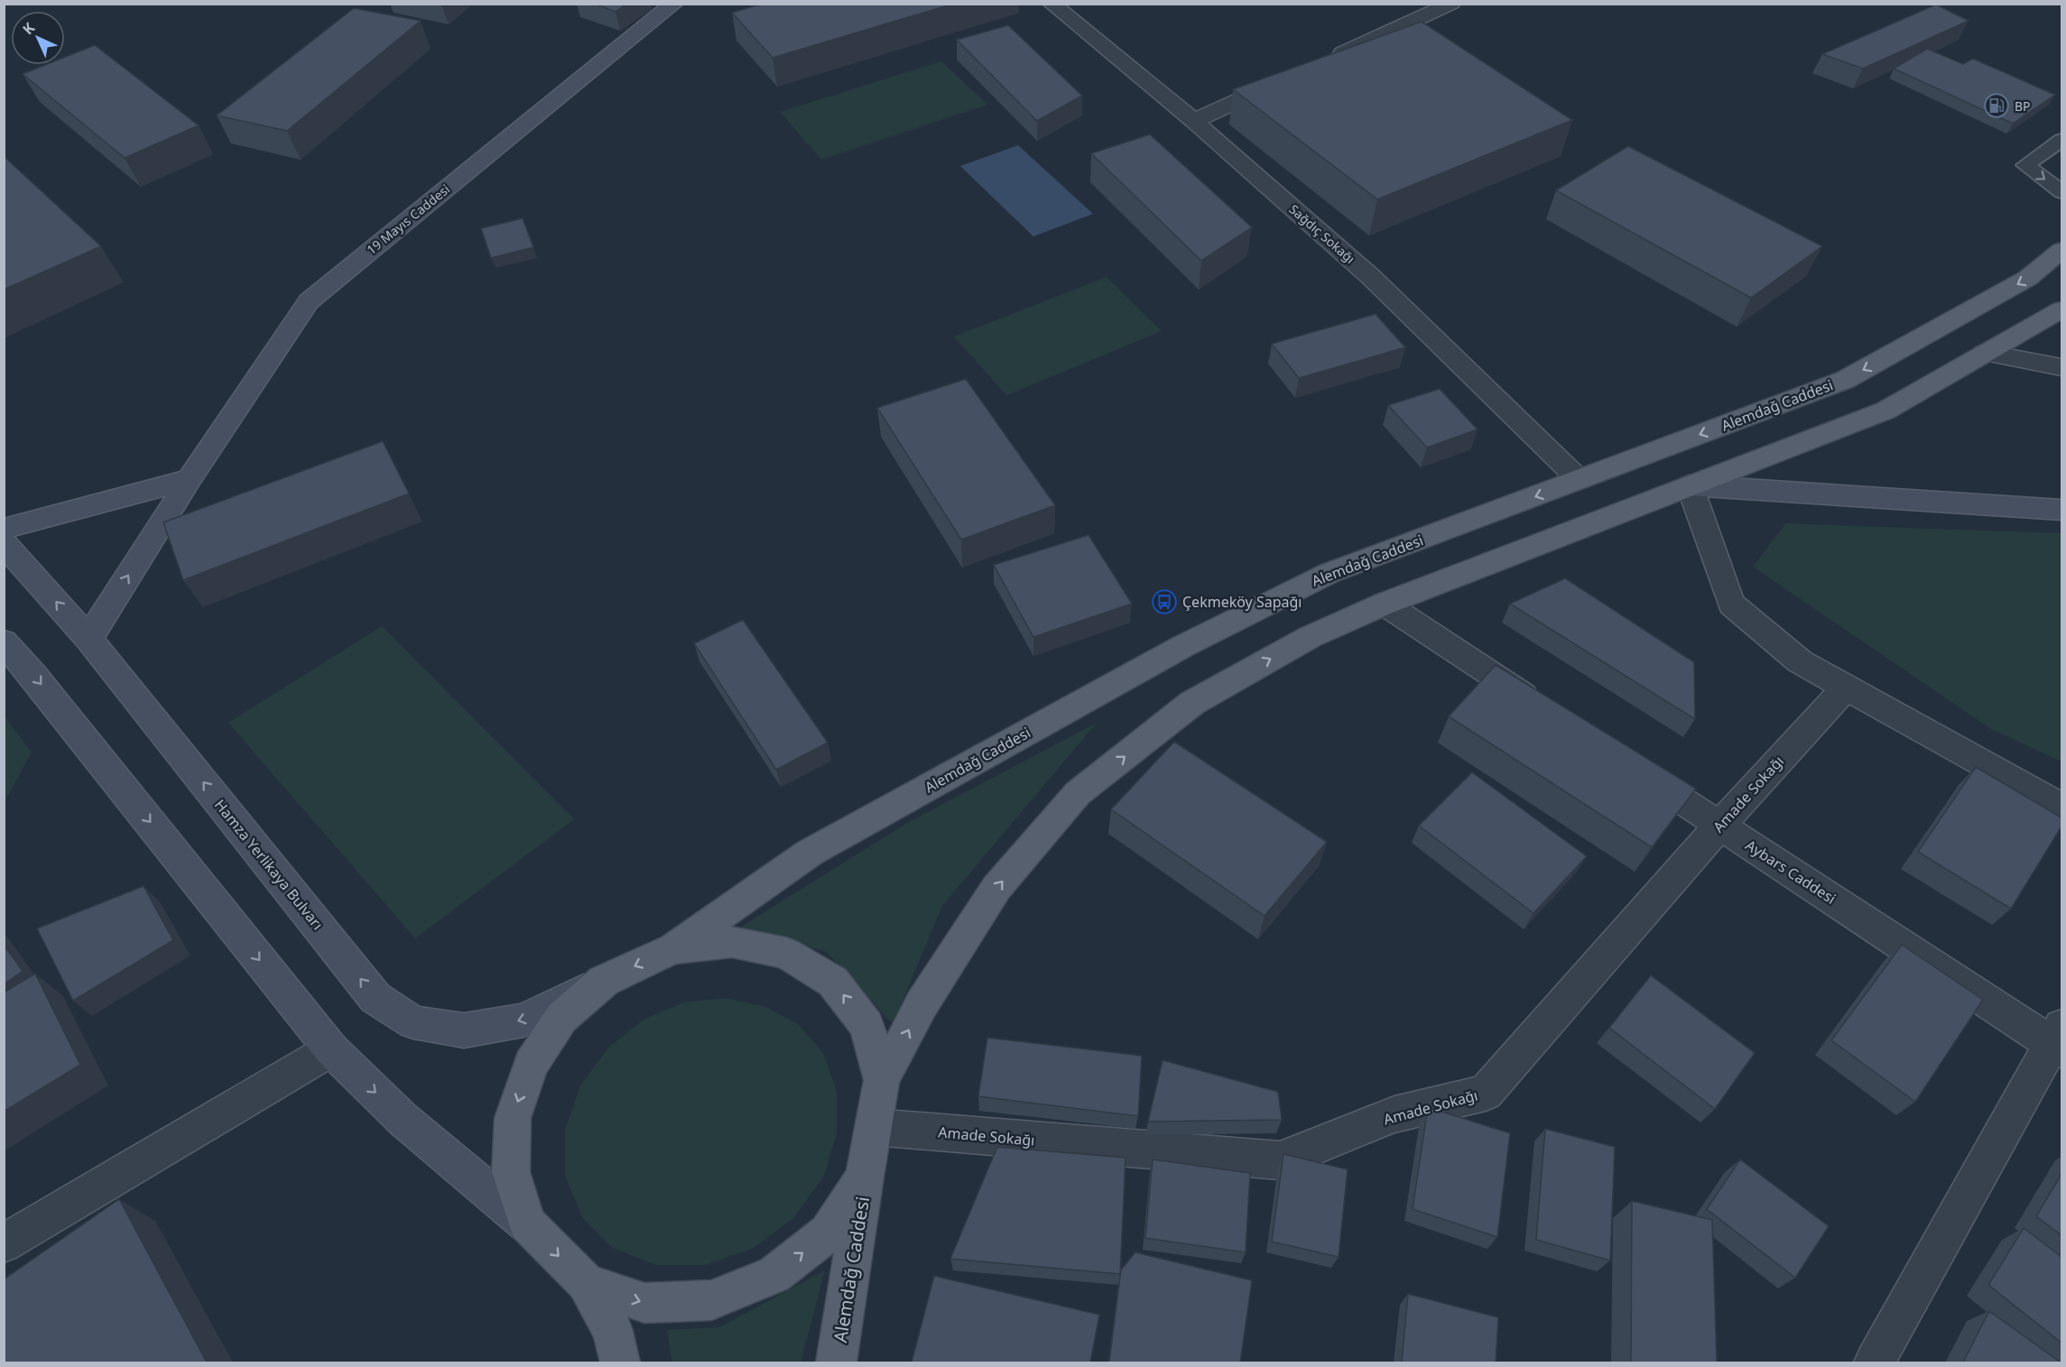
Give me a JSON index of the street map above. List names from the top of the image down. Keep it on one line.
{"streets":{"main road":["Alemdağ Caddesi"],"street":["19 Mayıs Caddesi","Sağdıç Sokağı","Amade Sokağı","Hamza Yerlikaya Bulvarı","Aybars Caddesi"]},"crossings":[["19 Mayıs Caddesi","Hamza Yerlikaya Bulvarı"],["Sağdıç Sokağı","Alemdağ Caddesi"],["Alemdağ Caddesi","Amade Sokağı"],["Alemdağ Caddesi","Hamza Yerlikaya Bulvarı"],["Amade Sokağı","Aybars Caddesi"]],"places":{"fuel station":["BP"],"bus stop":["Çekmeköy Sapağı"]},"north":"top left"}
